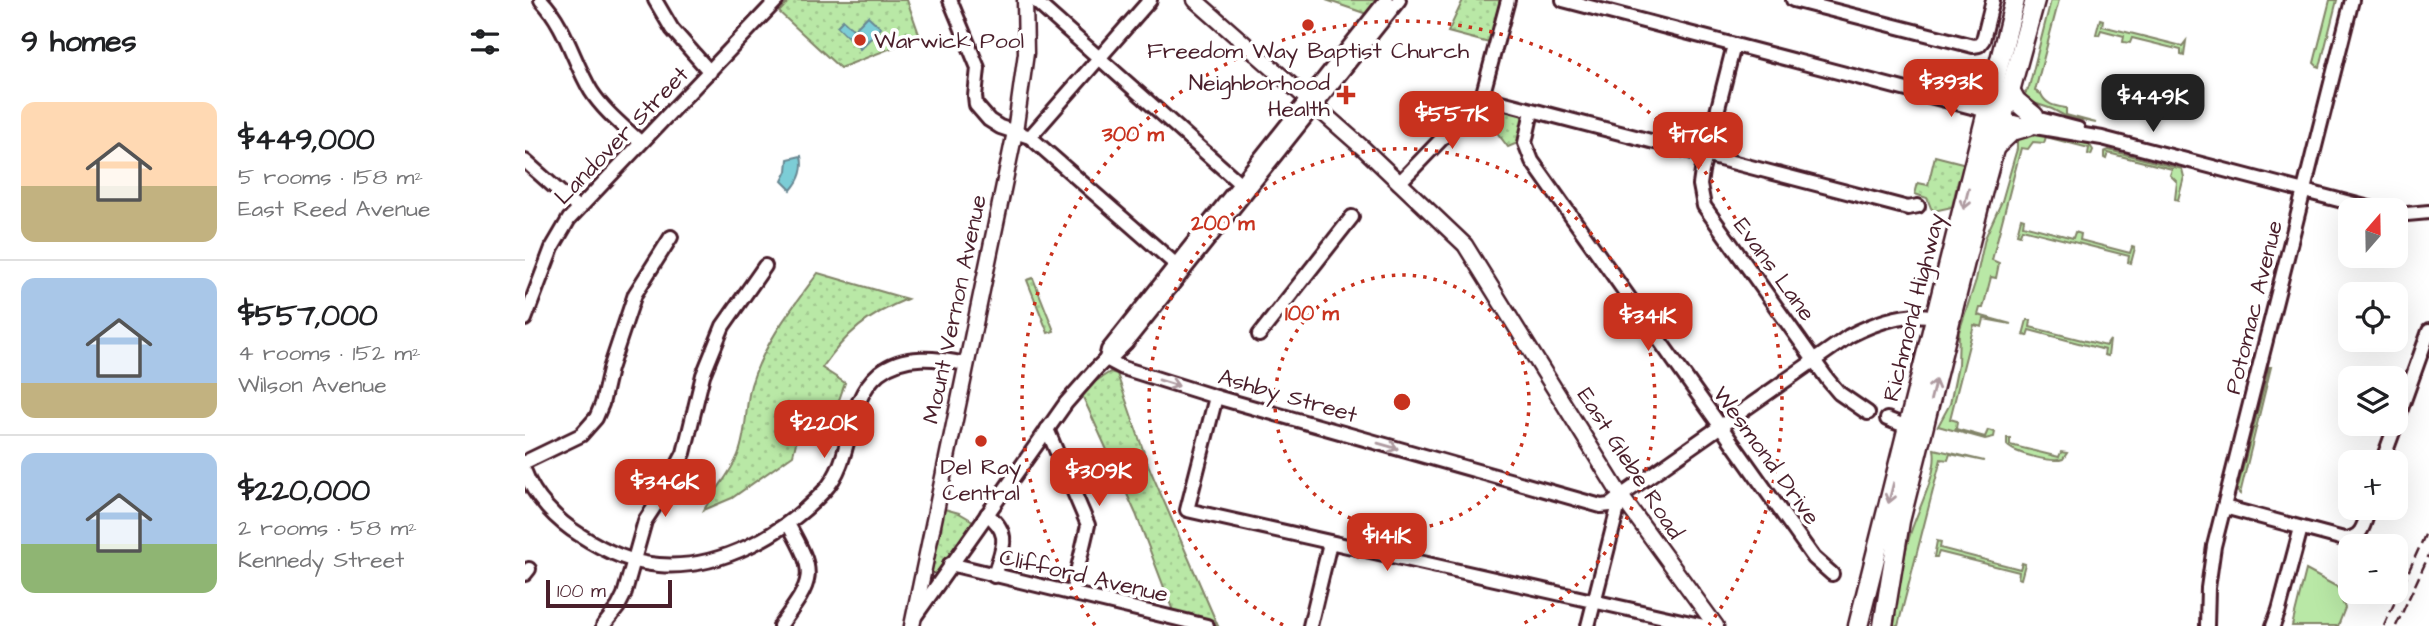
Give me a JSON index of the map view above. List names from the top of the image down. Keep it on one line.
{"streets":{"highway":["Richmond Highway"],"main road":["Mount Vernon Avenue","East Glebe Road"],"street":["Landover Street","Evans Lane","Potomac Avenue","Ashby Street","Wesmond Drive","Clifford Avenue"]},"crossings":[["Ashby Street","East Glebe Road"]],"places":{"other":["Freedom Way Baptist Church","Warwick Pool","Del Ray Central"],"health":["Neighborhood Health"]},"scale_bar":"100 m","north":"top","page":{"heading":"9 homes","price":["$393K","$449K","$557K","$176K","$341K","$220K","$309K","$346K","$141K"],"list":[{"name":"$449,000","note":"5 rooms · 158 m² · East Reed Avenue"},{"name":"$557,000","note":"4 rooms · 152 m² · Wilson Avenue"},{"name":"$220,000","note":"2 rooms · 58 m² · Kennedy Street"}],"map_buttons":["+","−"],"scale":"100 m"},"rings":["300 m","200 m","100 m"]}
